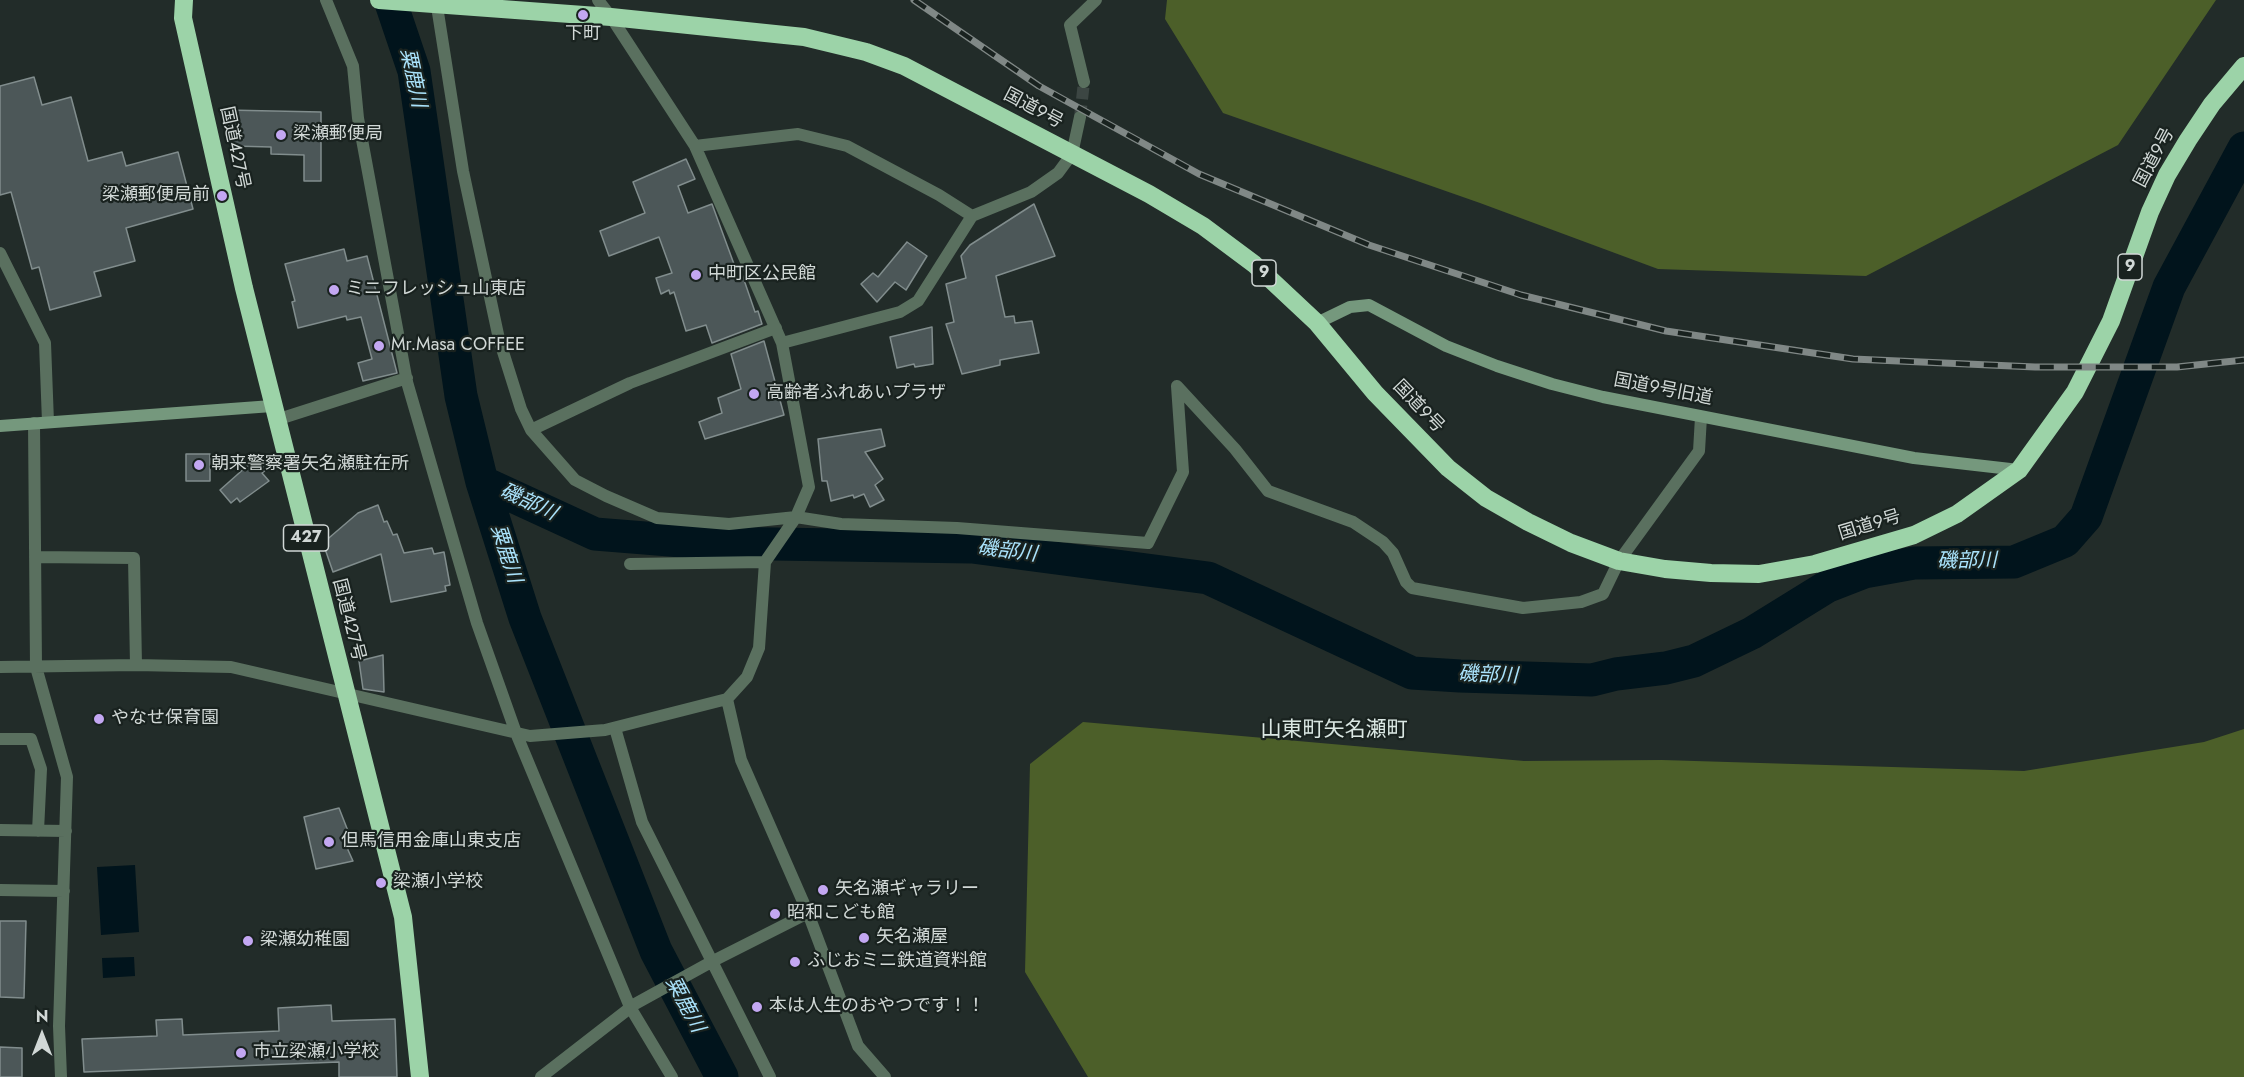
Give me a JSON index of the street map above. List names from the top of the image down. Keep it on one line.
{"streets":{"highway":["国道9号","国道427号","9","427"],"street":["国道9号旧道"]},"crossings":[["国道9号","国道9号旧道"]],"districts":["山東町矢名瀬町"],"water":["粟鹿川","磯部川"],"places":["下町","梁瀬郵便局","梁瀬郵便局前","中町区公民館","ミニフレッシュ山東店","Mr.Masa COFFEE","高齢者ふれあいプラザ","朝来警察署矢名瀬駐在所","やなせ保育園","但馬信用金庫山東支店","梁瀬小学校","矢名瀬ギャラリー","昭和こども館","矢名瀬屋","梁瀬幼稚園","ふじおミニ鉄道資料館","本は人生のおやつです！！","市立梁瀬小学校"],"north":"top"}
